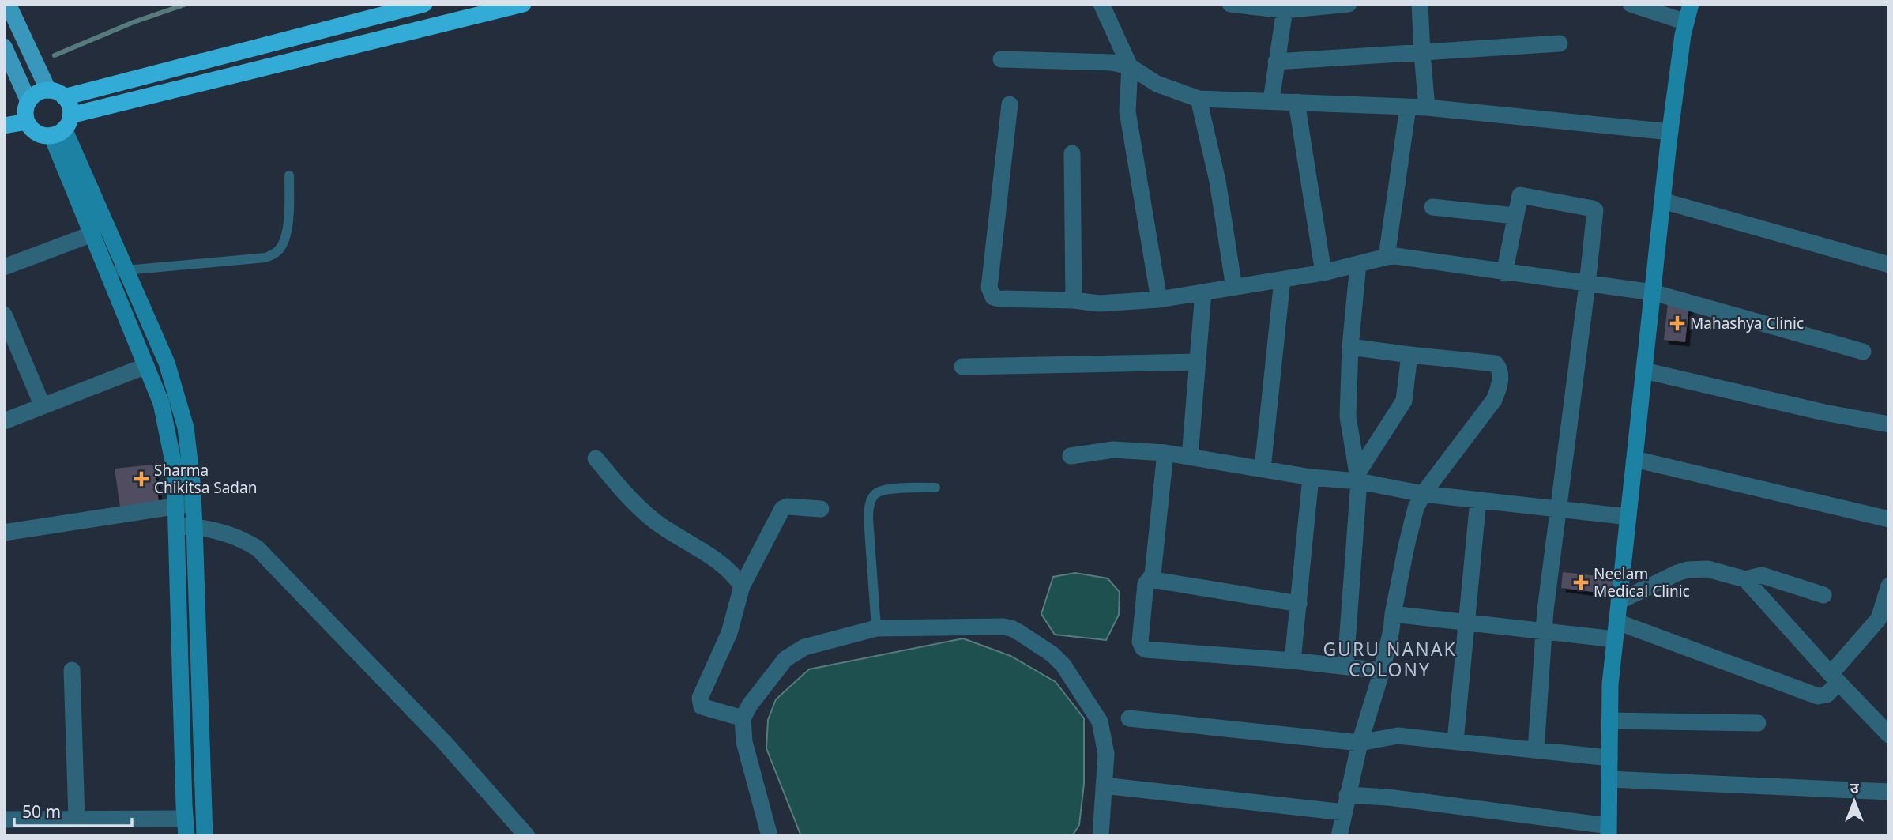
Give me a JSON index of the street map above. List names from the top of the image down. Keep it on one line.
{"districts":["GURU NANAK COLONY"],"places":{"health":["Mahashya Clinic","Sharma Chikitsa Sadan","Neelam Medical Clinic"]},"scale_bar":"50 m","north":"top"}
